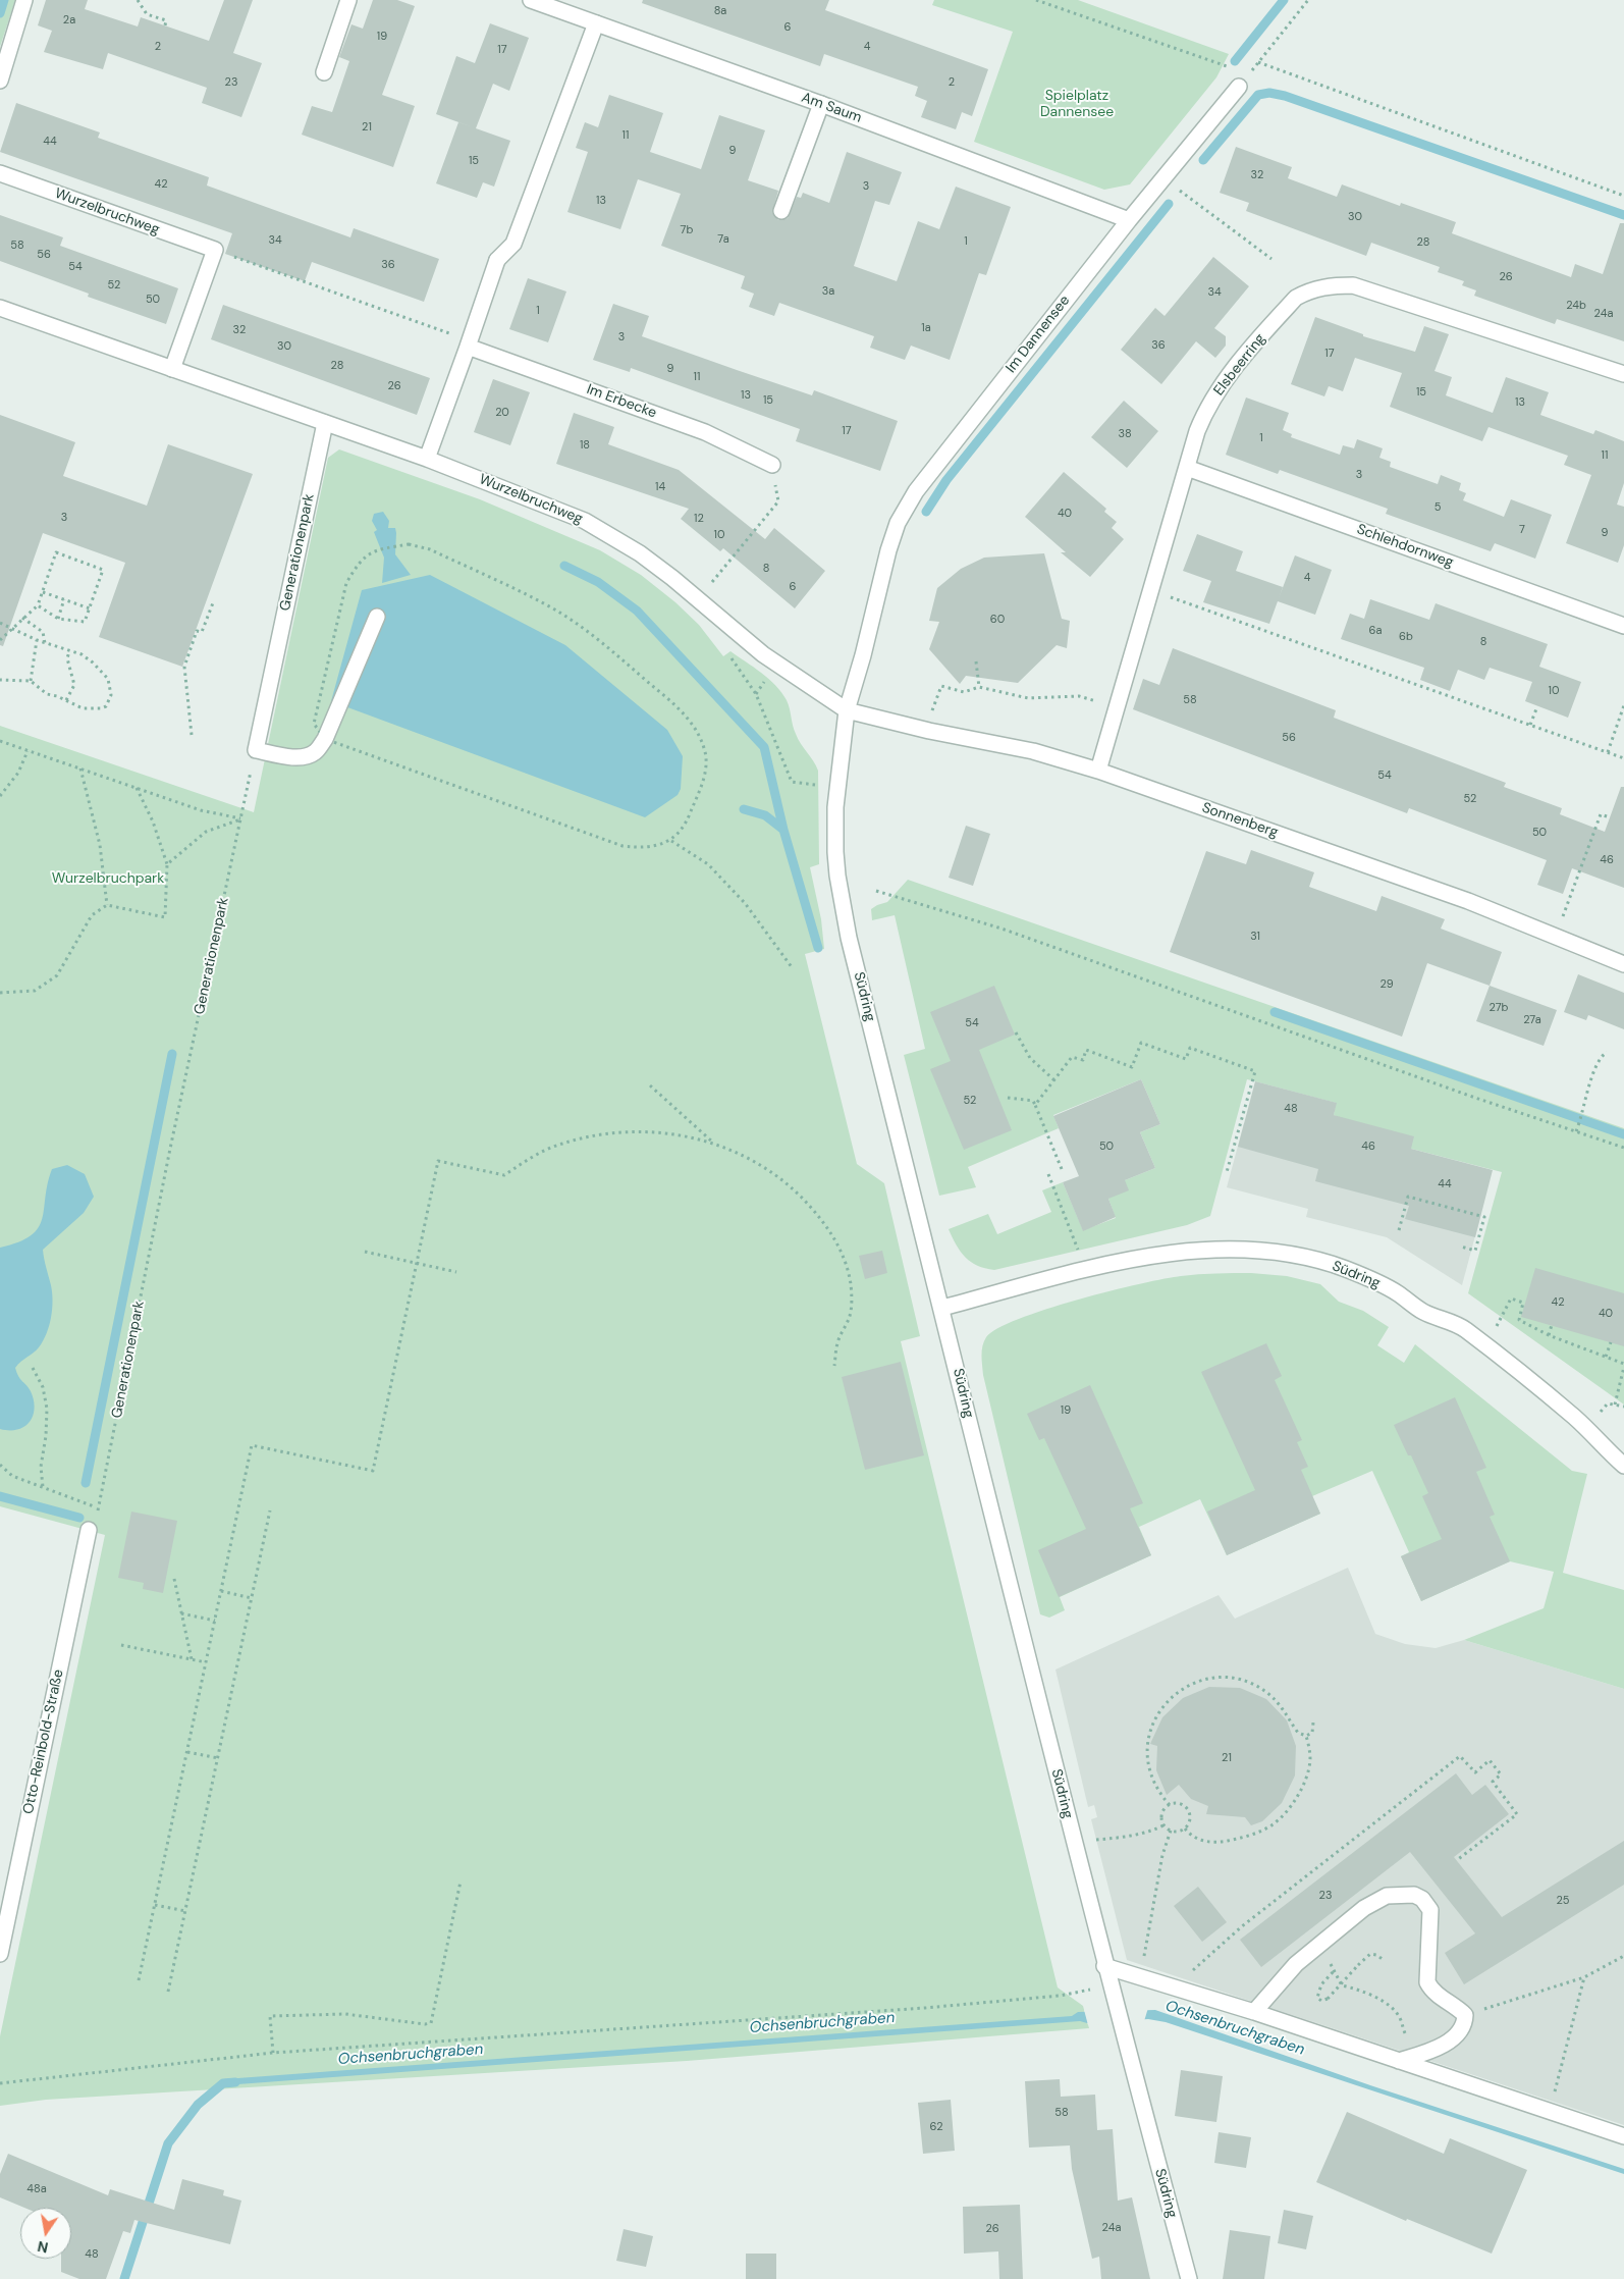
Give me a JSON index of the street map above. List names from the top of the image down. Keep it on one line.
{"streets":{"street":["Am Saum","Wurzelbruchweg","Im Dannensee","Elsbeerring","Im Erbecke","Schlehdornweg","Generationenpark","Sonnenberg","Südring","Otto-Reinbold-Straße"]},"crossings":[["Am Saum","Im Dannensee"],["Wurzelbruchweg","Im Dannensee"],["Wurzelbruchweg","Generationenpark"],["Wurzelbruchweg","Sonnenberg"],["Wurzelbruchweg","Südring"],["Im Dannensee","Sonnenberg"],["Im Dannensee","Südring"],["Elsbeerring","Schlehdornweg"],["Elsbeerring","Sonnenberg"],["Sonnenberg","Südring"]],"water":["Ochsenbruchgraben"],"parks":["Spielplatz Dannensee","Wurzelbruchpark"],"house_numbers":["8a","2a","6","19","2","4","17","23","2","21","11","44","9","15","32","42","3","13","30","7b","7a","34","1","28","58","56","36","54","26","52","3a","34","50","24b","1","24a","1a","32","3","36","30","17","28","9","11","26","15","13","15","13","20","17","38","1","18","11","3","14","5","40","3","12","7","9","10","8","4","6","60","6a","6b","8","10","58","56","54","52","50","46","31","29","27b","27a","54","52","48","50","46","44","42","40","19","21","23","25","58","62","48a","24a","26","48"],"north":"bottom"}
